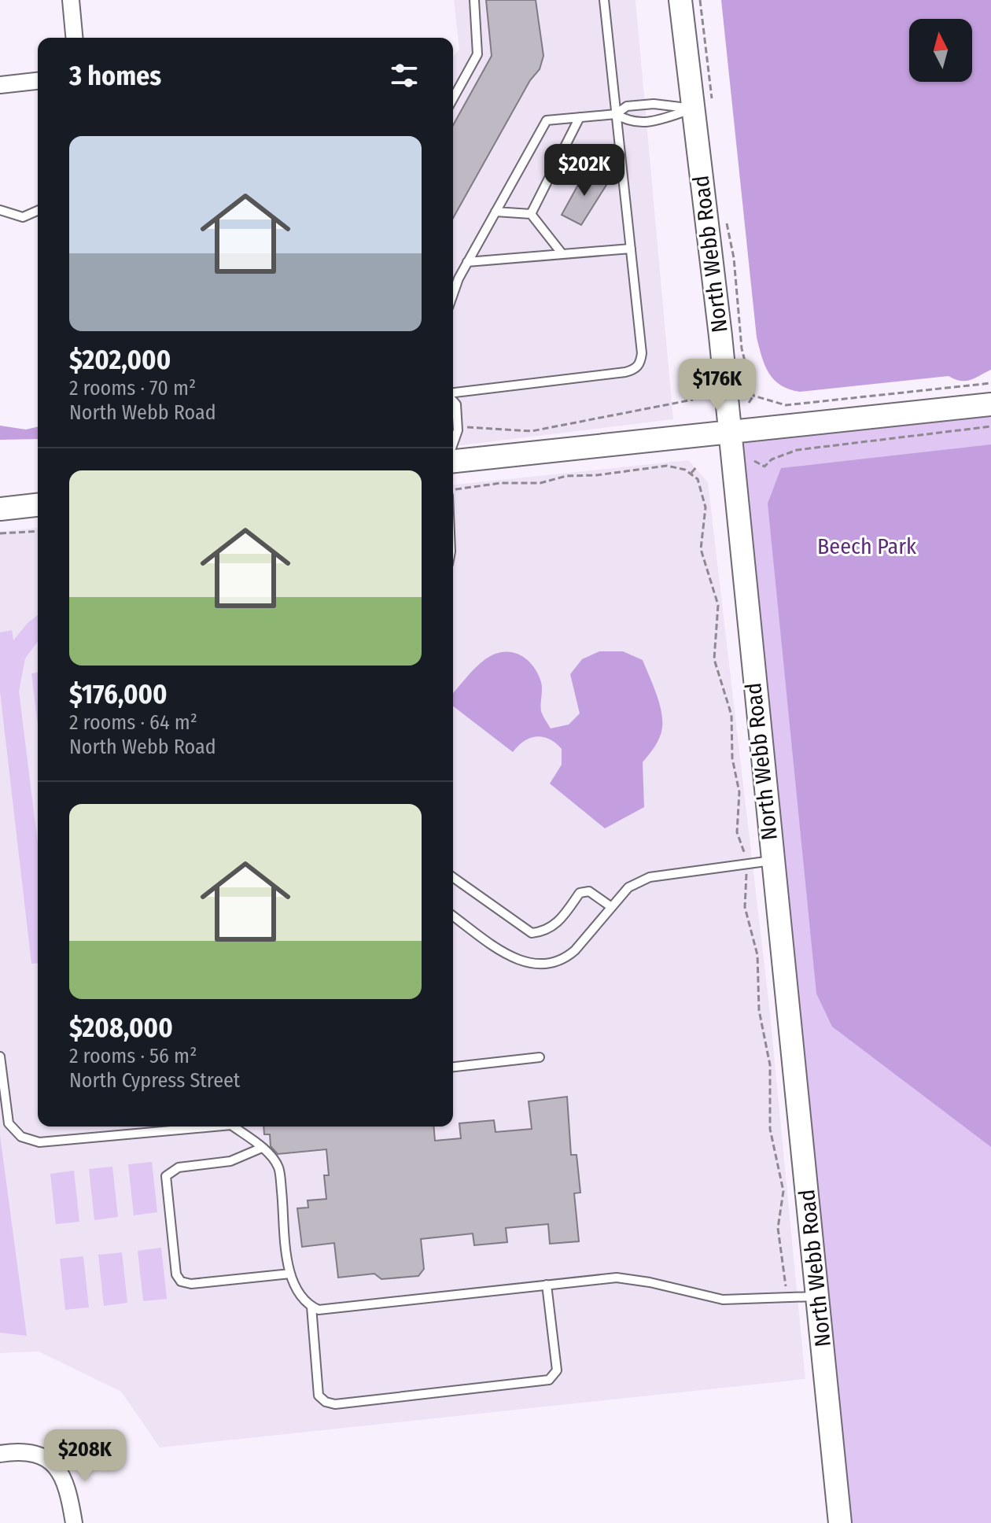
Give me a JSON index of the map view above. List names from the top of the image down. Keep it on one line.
{"streets":{"main road":["North Webb Road"]},"parks":["Beech Park"],"north":"top","page":{"heading":"3 homes","list":[{"name":"$202,000","note":"2 rooms · 70 m² · North Webb Road"},{"name":"$176,000","note":"2 rooms · 64 m² · North Webb Road"},{"name":"$208,000","note":"2 rooms · 56 m² · North Cypress Street"}],"price":["$202K","$176K","$208K"]}}
